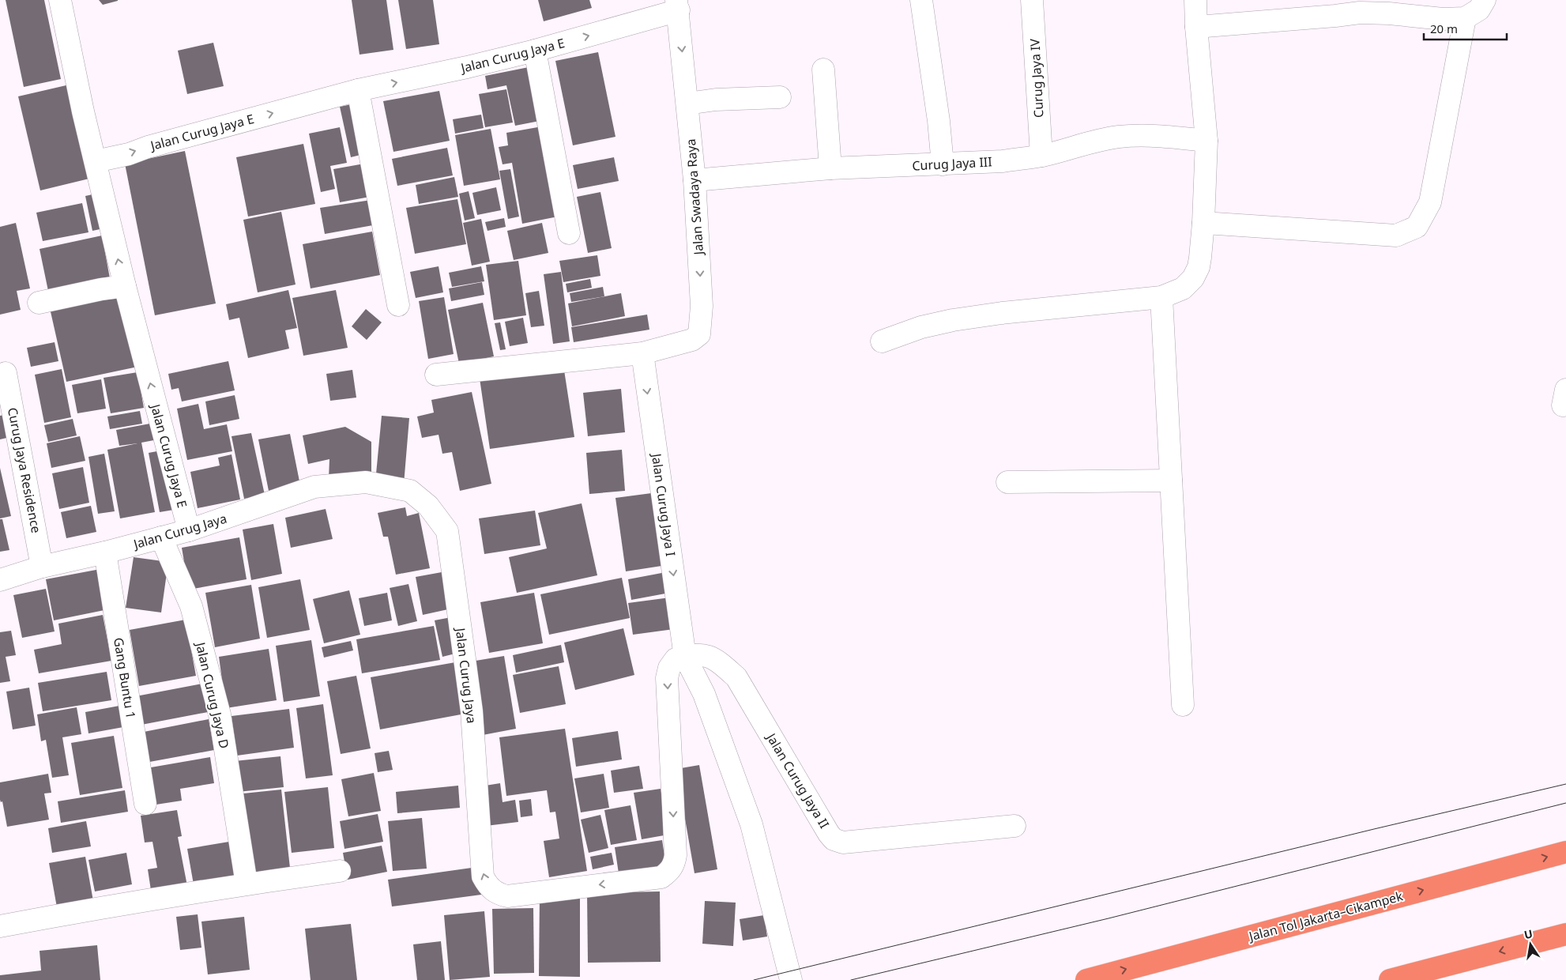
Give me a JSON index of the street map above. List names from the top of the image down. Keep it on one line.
{"streets":{"highway":["Jalan Tol Jakarta–Cikampek"],"street":["Jalan Curug Jaya E","Curug Jaya IV","Curug Jaya III","Jalan Swadaya Raya","Curug Jaya Residence","Jalan Curug Jaya I","Jalan Curug Jaya","Gang Buntu 1","Jalan Curug Jaya D","Jalan Curug Jaya II"]},"crossings":[["Jalan Curug Jaya E","Jalan Swadaya Raya"],["Jalan Curug Jaya E","Jalan Curug Jaya"],["Curug Jaya IV","Curug Jaya III"],["Curug Jaya III","Jalan Swadaya Raya"],["Jalan Swadaya Raya","Jalan Curug Jaya I"],["Curug Jaya Residence","Jalan Curug Jaya"],["Jalan Curug Jaya I","Jalan Curug Jaya"],["Jalan Curug Jaya I","Jalan Curug Jaya II"],["Jalan Curug Jaya","Gang Buntu 1"],["Jalan Curug Jaya","Jalan Curug Jaya D"],["Jalan Curug Jaya","Jalan Curug Jaya II"]],"one_way":["Jalan Curug Jaya I"],"scale_bar":"20 m","north":"top"}
